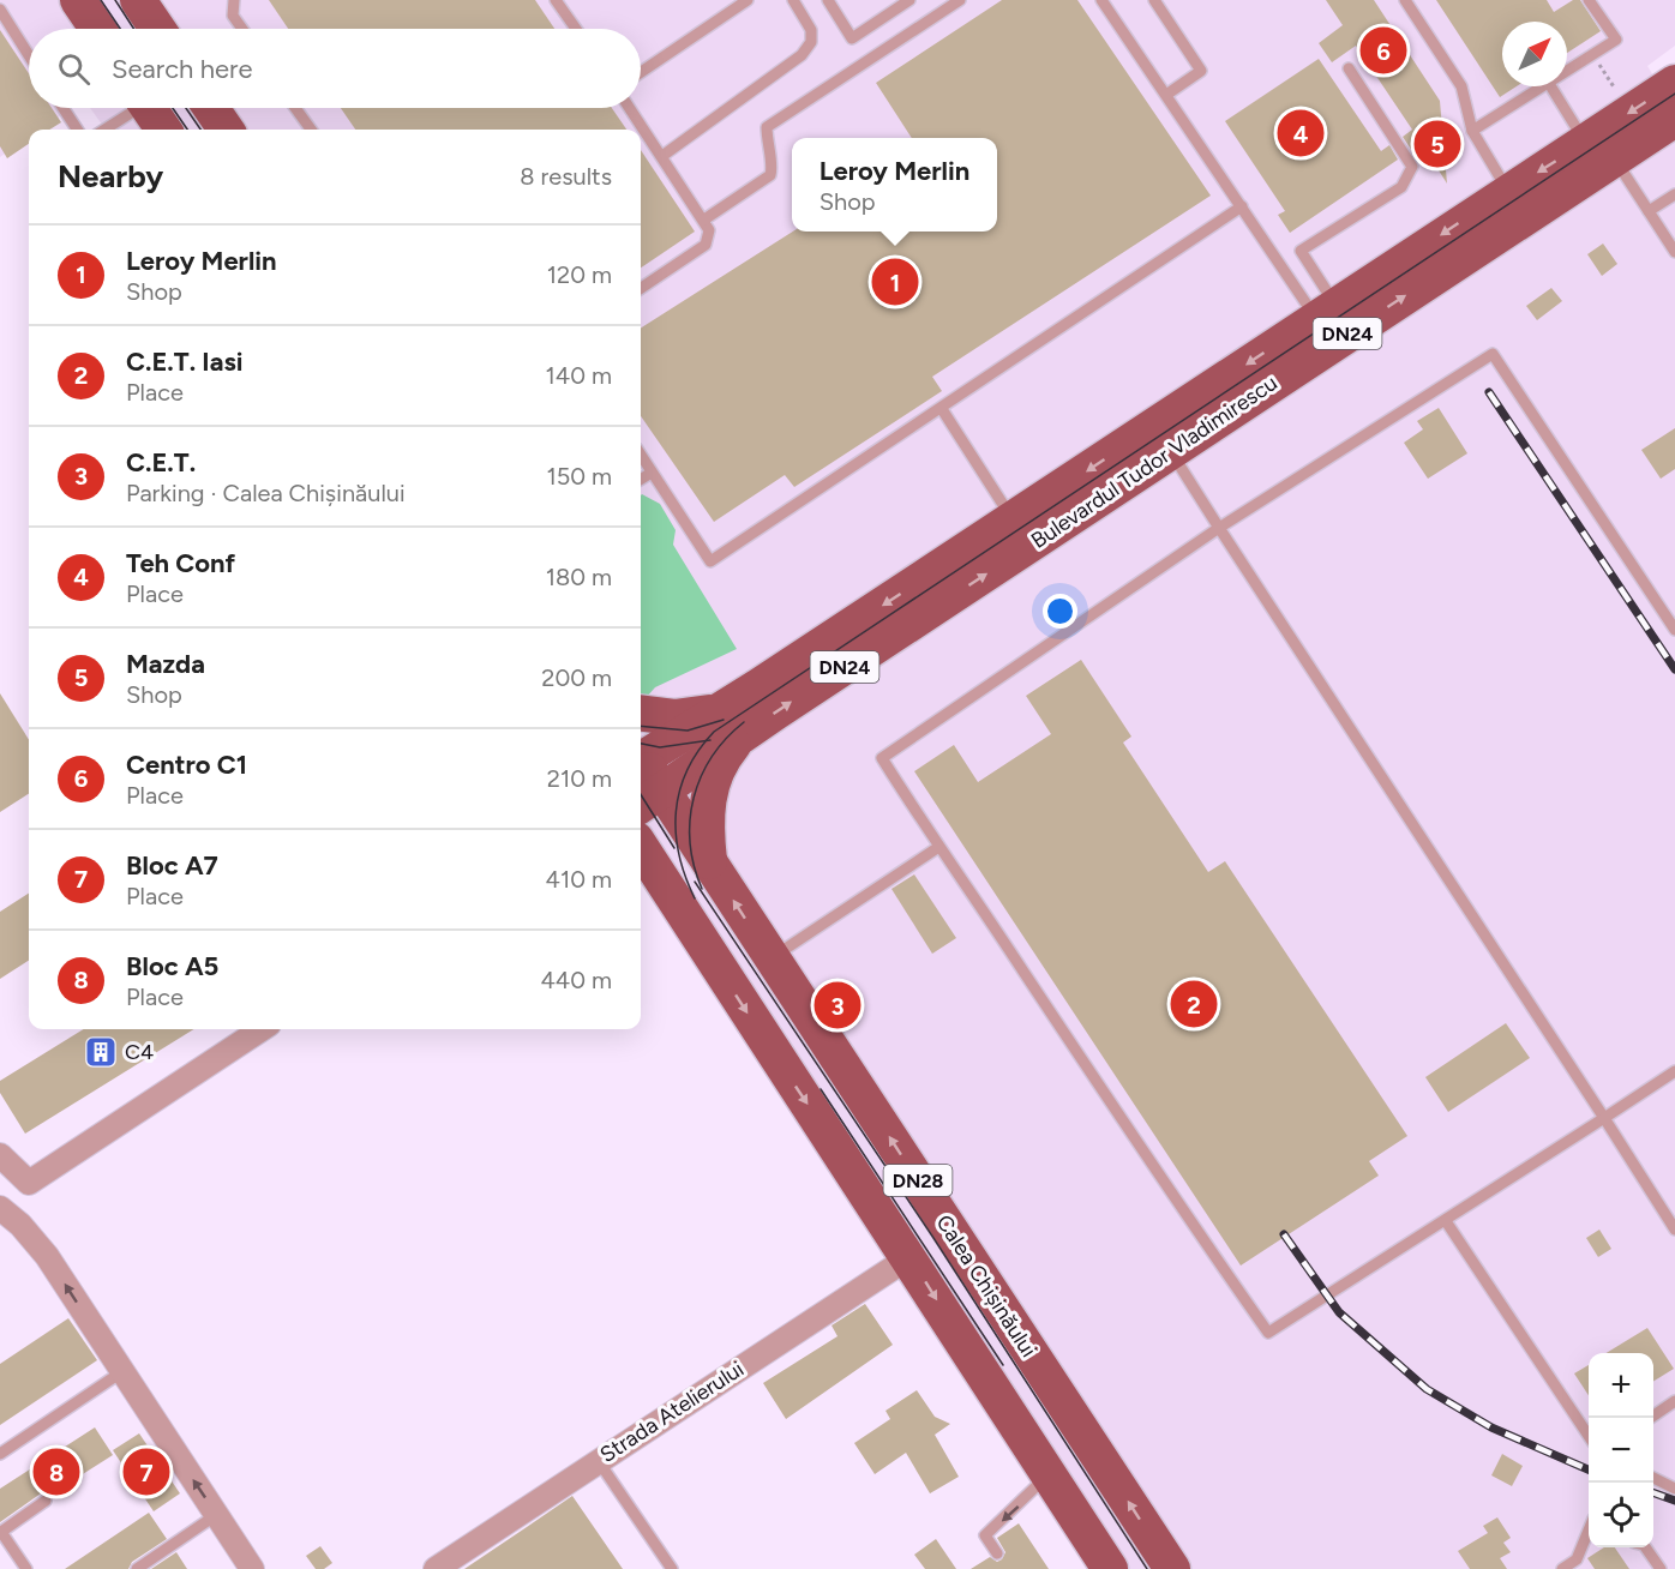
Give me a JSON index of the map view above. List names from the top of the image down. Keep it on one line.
{"streets":{"main road":["DN24","Bulevardul Tudor Vladimirescu","DN28","Calea Chișinăului"],"street":["Strada Atelierului"]},"crossings":[["Bulevardul Tudor Vladimirescu","Calea Chișinăului"],["DN28","Strada Atelierului"]],"places":{"building":["C4"]},"north":"top right","page":{"pins":["6","4","5","1","2","3","7","8"],"search":"Search here","heading":["Nearby","8 results"],"popup":["Leroy Merlin","Shop"],"list":[{"mark":"1","name":"Leroy Merlin","note":"Shop","value":"120 m"},{"mark":"2","name":"C.E.T. Iasi","note":"Place","value":"140 m"},{"mark":"3","name":"C.E.T.","note":"Parking · Calea Chișinăului","value":"150 m"},{"mark":"4","name":"Teh Conf","note":"Place","value":"180 m"},{"mark":"5","name":"Mazda","note":"Shop","value":"200 m"},{"mark":"6","name":"Centro C1","note":"Place","value":"210 m"},{"mark":"7","name":"Bloc A7","note":"Place","value":"410 m"},{"mark":"8","name":"Bloc A5","note":"Place","value":"440 m"}],"map_buttons":["+","−"]}}
